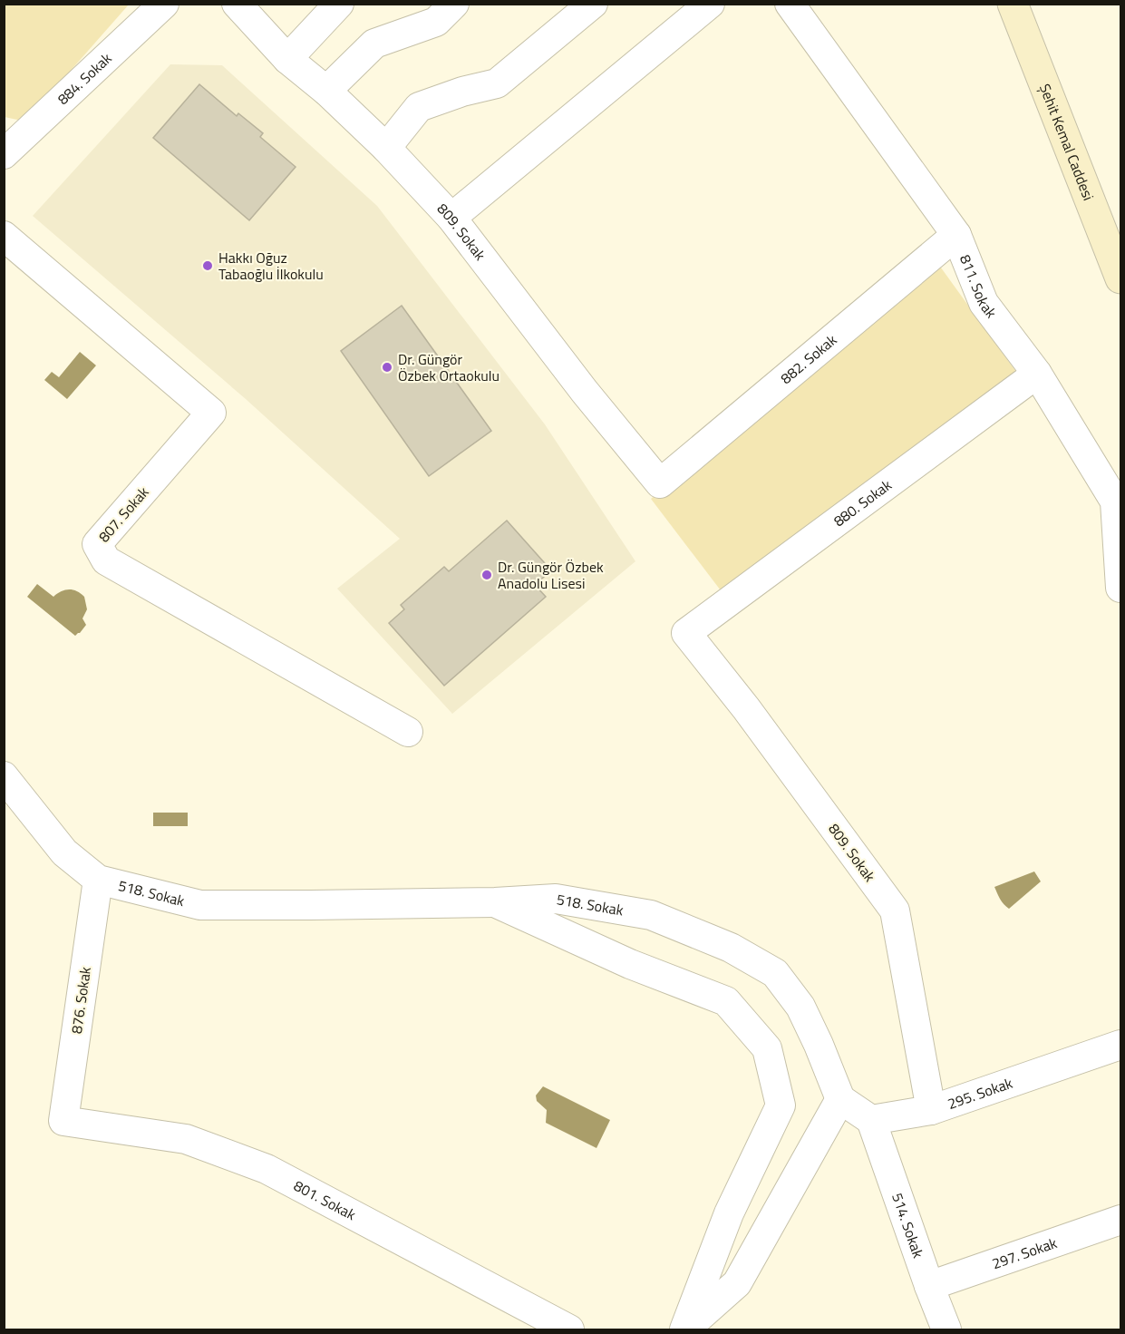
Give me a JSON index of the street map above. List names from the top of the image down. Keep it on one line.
{"streets":{"main road":["Şehit Kemal Caddesi"],"street":["884. Sokak","809. Sokak","811. Sokak","882. Sokak","880. Sokak","807. Sokak","518. Sokak","876. Sokak","295. Sokak","801. Sokak","514. Sokak","297. Sokak"]},"crossings":[["809. Sokak","882. Sokak"],["809. Sokak","880. Sokak"],["809. Sokak","295. Sokak"],["811. Sokak","882. Sokak"],["811. Sokak","880. Sokak"],["518. Sokak","876. Sokak"],["876. Sokak","801. Sokak"],["295. Sokak","514. Sokak"],["514. Sokak","297. Sokak"]],"places":["Hakkı Oğuz Tabaoğlu İlkokulu","Dr. Güngör Özbek Ortaokulu","Dr. Güngör Özbek Anadolu Lisesi"]}
